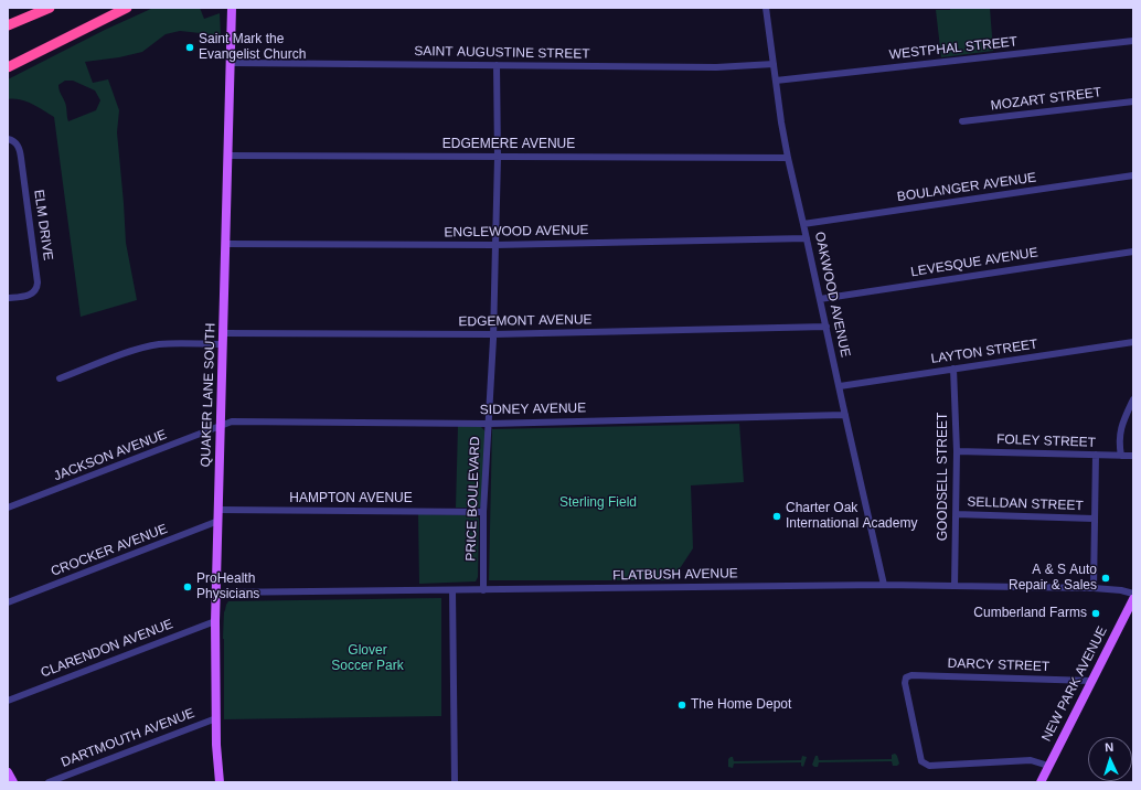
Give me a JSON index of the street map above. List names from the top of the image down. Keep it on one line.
{"streets":{"main road":["QUAKER LANE SOUTH","NEW PARK AVENUE"],"street":["WESTPHAL STREET","SAINT AUGUSTINE STREET","MOZART STREET","EDGEMERE AVENUE","BOULANGER AVENUE","ELM DRIVE","ENGLEWOOD AVENUE","LEVESQUE AVENUE","OAKWOOD AVENUE","EDGEMONT AVENUE","LAYTON STREET","SIDNEY AVENUE","FOLEY STREET","JACKSON AVENUE","GOODSELL STREET","HAMPTON AVENUE","PRICE BOULEVARD","SELLDAN STREET","CROCKER AVENUE","FLATBUSH AVENUE","CLARENDON AVENUE","DARCY STREET","DARTMOUTH AVENUE"]},"crossings":[["WESTPHAL STREET","OAKWOOD AVENUE"],["SAINT AUGUSTINE STREET","OAKWOOD AVENUE"],["SAINT AUGUSTINE STREET","QUAKER LANE SOUTH"],["SAINT AUGUSTINE STREET","PRICE BOULEVARD"],["EDGEMERE AVENUE","OAKWOOD AVENUE"],["EDGEMERE AVENUE","QUAKER LANE SOUTH"],["EDGEMERE AVENUE","PRICE BOULEVARD"],["BOULANGER AVENUE","OAKWOOD AVENUE"],["ENGLEWOOD AVENUE","OAKWOOD AVENUE"],["ENGLEWOOD AVENUE","QUAKER LANE SOUTH"],["ENGLEWOOD AVENUE","PRICE BOULEVARD"],["LEVESQUE AVENUE","OAKWOOD AVENUE"],["OAKWOOD AVENUE","EDGEMONT AVENUE"],["OAKWOOD AVENUE","LAYTON STREET"],["OAKWOOD AVENUE","SIDNEY AVENUE"],["OAKWOOD AVENUE","FLATBUSH AVENUE"],["EDGEMONT AVENUE","QUAKER LANE SOUTH"],["EDGEMONT AVENUE","PRICE BOULEVARD"],["LAYTON STREET","GOODSELL STREET"],["QUAKER LANE SOUTH","SIDNEY AVENUE"],["QUAKER LANE SOUTH","JACKSON AVENUE"],["QUAKER LANE SOUTH","HAMPTON AVENUE"],["QUAKER LANE SOUTH","CROCKER AVENUE"],["QUAKER LANE SOUTH","FLATBUSH AVENUE"],["QUAKER LANE SOUTH","CLARENDON AVENUE"],["QUAKER LANE SOUTH","DARTMOUTH AVENUE"],["SIDNEY AVENUE","JACKSON AVENUE"],["SIDNEY AVENUE","PRICE BOULEVARD"],["FOLEY STREET","GOODSELL STREET"],["GOODSELL STREET","SELLDAN STREET"],["GOODSELL STREET","FLATBUSH AVENUE"],["HAMPTON AVENUE","PRICE BOULEVARD"],["PRICE BOULEVARD","FLATBUSH AVENUE"],["DARCY STREET","NEW PARK AVENUE"]],"parks":["Sterling Field","Glover Soccer Park"],"places":["Saint Mark the Evangelist Church","Charter Oak International Academy","A & S Auto Repair & Sales","ProHealth Physicians","Cumberland Farms","The Home Depot"],"north":"top"}
